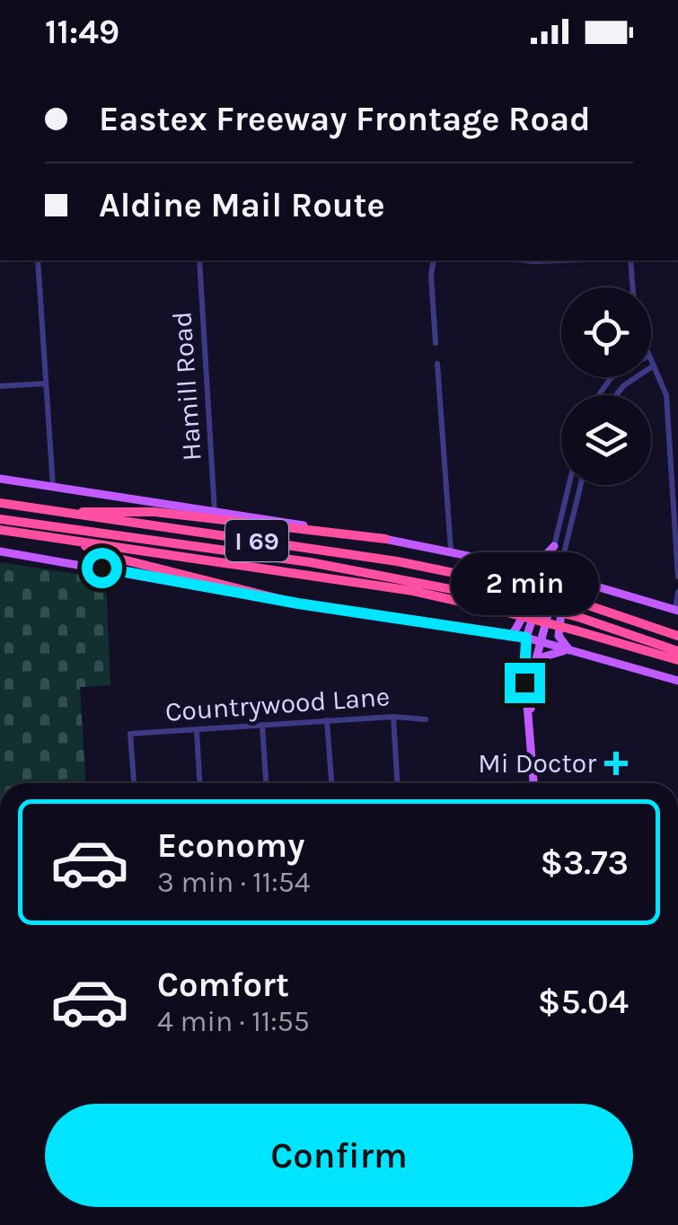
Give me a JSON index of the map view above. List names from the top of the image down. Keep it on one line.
{"streets":{"highway":["I 69"],"street":["Hamill Road","Countrywood Lane"]},"places":{"health":["Mi Doctor"]},"page":{"status":"11:49","banner":["Eastex Freeway Frontage Road","Aldine Mail Route"],"bubble":"2 min","list":[{"name":"Economy","note":"3 min · 11:54","value":"$3.73"},{"name":"Comfort","note":"4 min · 11:55","value":"$5.04"}],"buttons":"Confirm"}}
